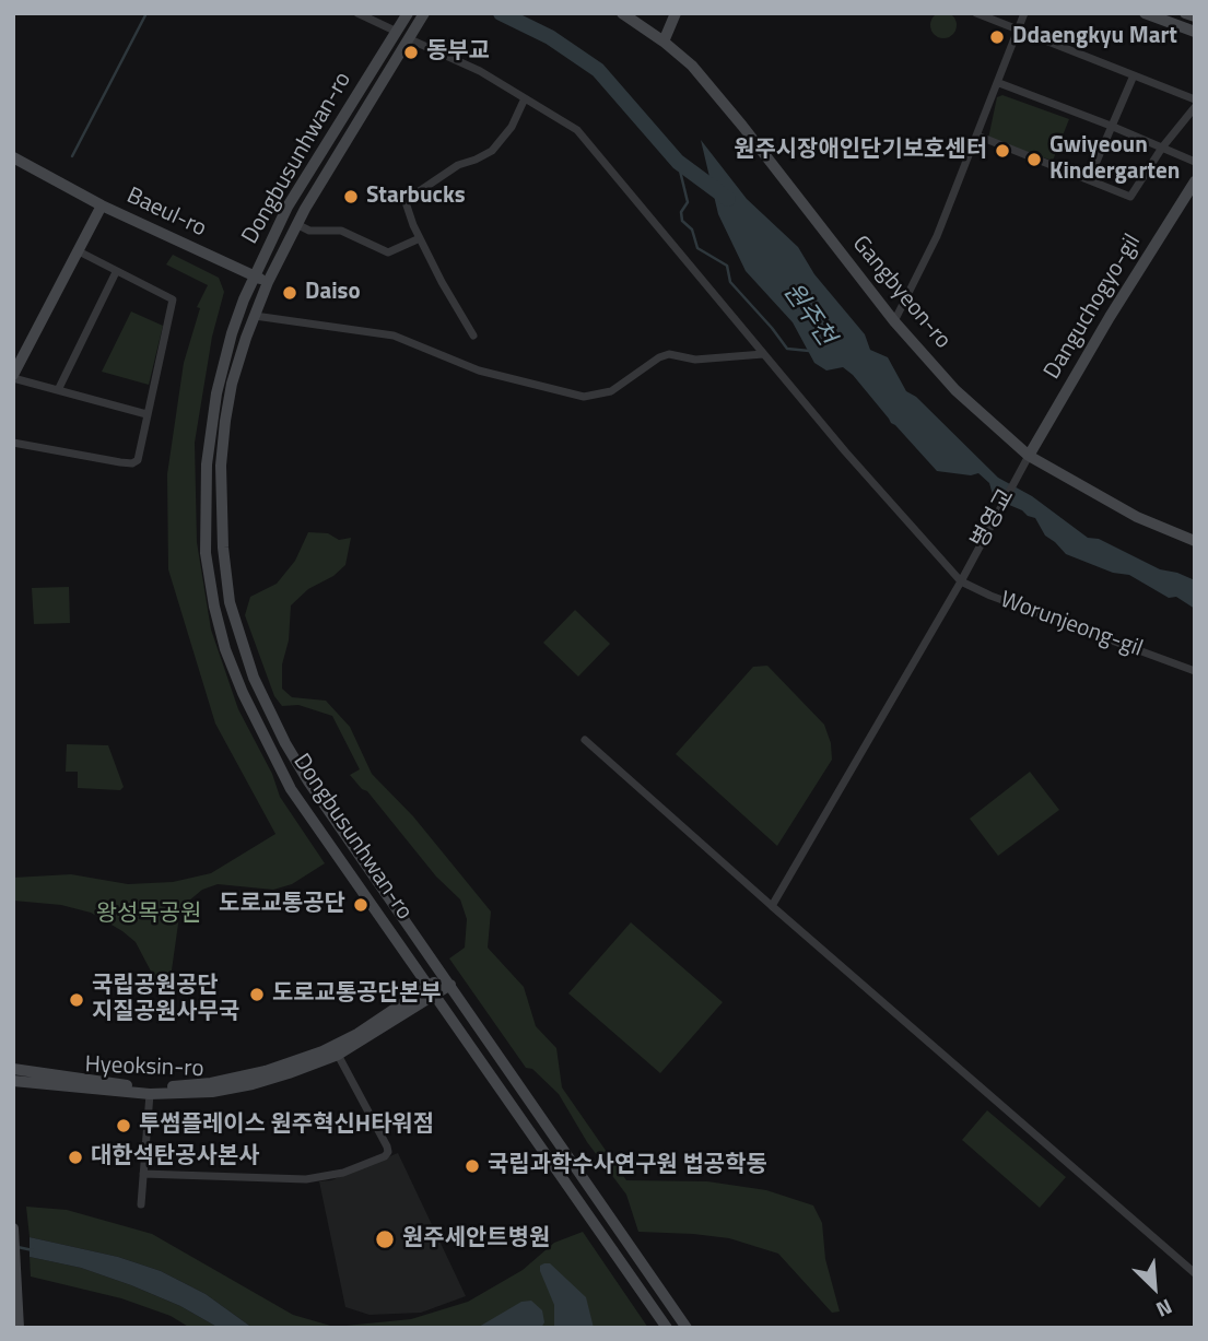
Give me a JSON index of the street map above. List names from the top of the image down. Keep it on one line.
{"streets":{"street":["Dongbusunhwan-ro","Baeul-ro","Gangbyeon-ro","Danguchogyo-gil","병영교","Worunjeong-gil","Hyeoksin-ro"]},"crossings":[["Dongbusunhwan-ro","Baeul-ro"],["Dongbusunhwan-ro","Hyeoksin-ro"],["Gangbyeon-ro","Danguchogyo-gil"],["Gangbyeon-ro","병영교"],["Danguchogyo-gil","병영교"],["병영교","Worunjeong-gil"]],"water":["원주천"],"parks":["왕성목공원"],"places":["Ddaengkyu Mart","동부교","원주시장애인단기보호센터","Gwiyeoun Kindergarten","Starbucks","Daiso","도로교통공단","도로교통공단본부","국립공원공단 지질공원사무국","투썸플레이스 원주혁신H타워점","대한석탄공사본사","국립과학수사연구원 법공학동","원주세안트병원"],"north":"bottom right"}
